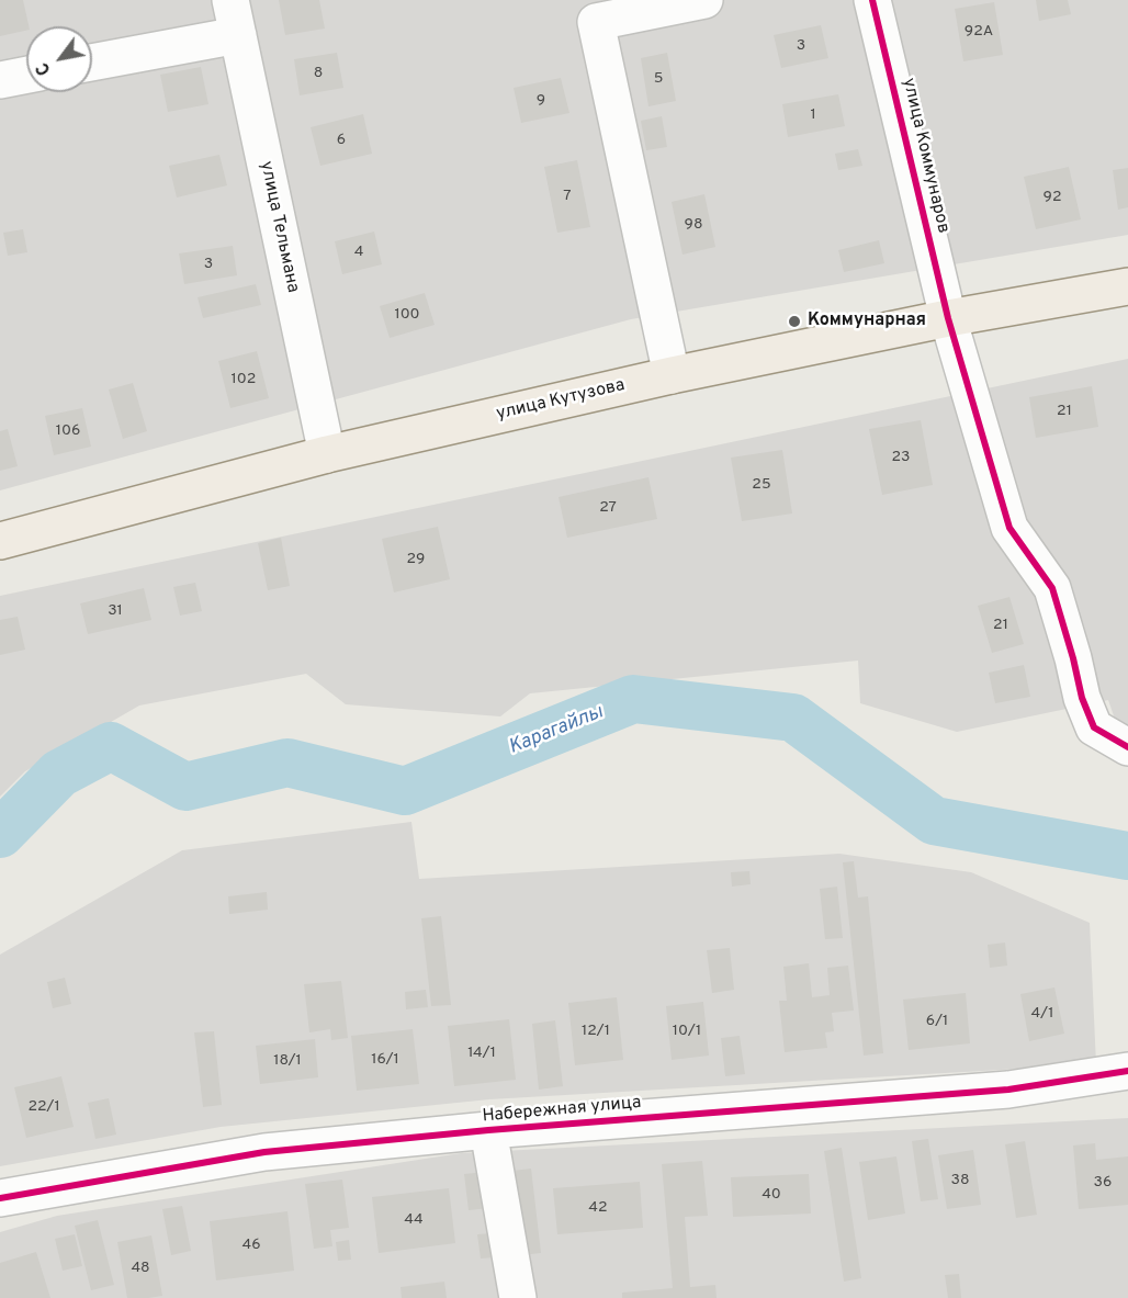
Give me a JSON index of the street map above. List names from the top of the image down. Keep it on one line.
{"streets":{"main road":["улица Кутузова"],"street":["улица Коммунаров","улица Тельмана","Набережная улица"]},"crossings":[["улица Коммунаров","улица Кутузова"],["улица Тельмана","улица Кутузова"]],"water":["Карагайлы"],"places":["Коммунарная"],"house_numbers":["92А","3","8","5","9","1","6","7","92","98","4","3","100","102","21","106","23","25","27","29","31","21","4/1","6/1","12/1","10/1","14/1","16/1","18/1","22/1","38","36","40","42","44","46","48"],"north":"bottom left"}
